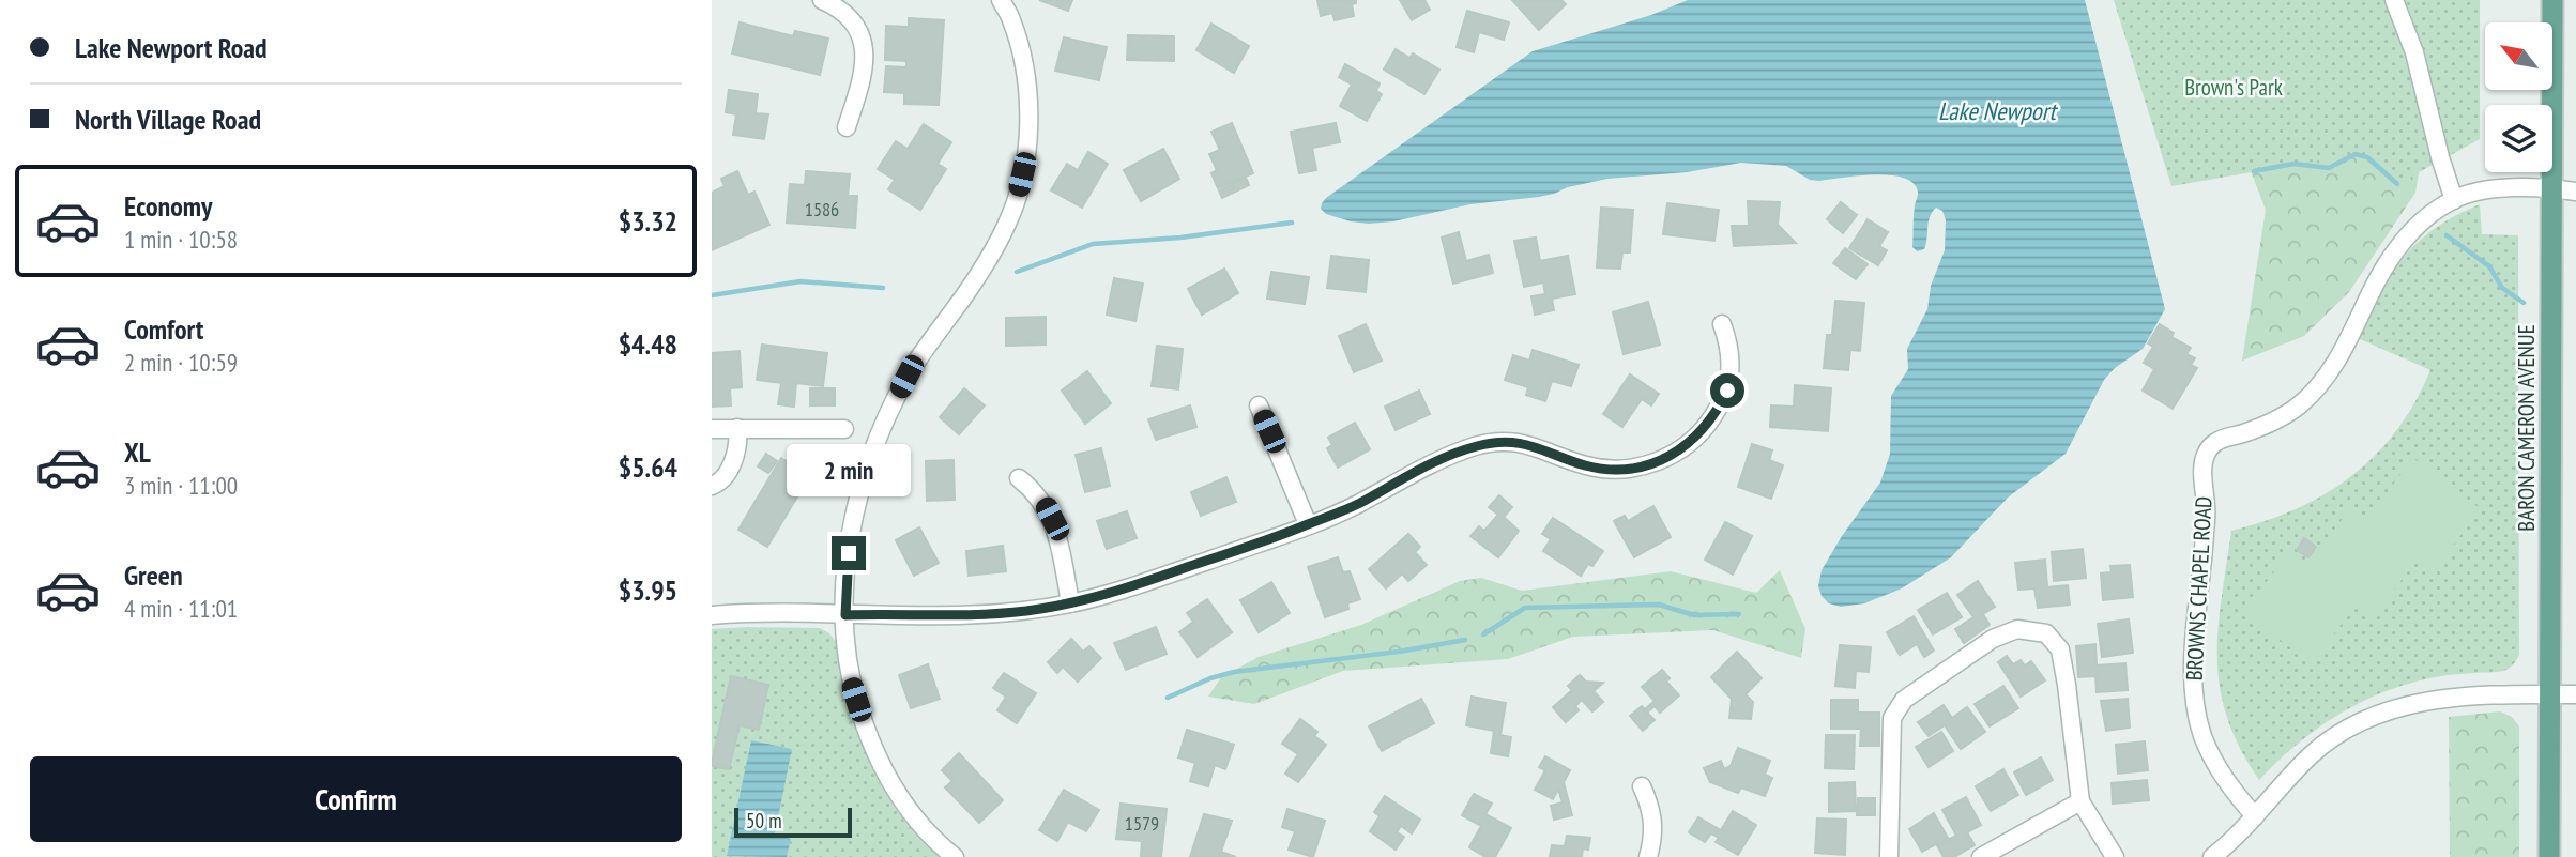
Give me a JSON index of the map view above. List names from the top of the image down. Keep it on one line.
{"streets":{"main road":["BARON CAMERON AVENUE"],"street":["BROWNS CHAPEL ROAD"]},"crossings":[["BARON CAMERON AVENUE","BROWNS CHAPEL ROAD"]],"water":["Lake Newport"],"parks":["Brown's Park"],"house_numbers":["1586","1579"],"scale_bar":"50 m","north":"top left","page":{"banner":["Lake Newport Road","North Village Road"],"list":[{"name":"Economy","note":"1 min · 10:58","value":"$3.32"},{"name":"Comfort","note":"2 min · 10:59","value":"$4.48"},{"name":"XL","note":"3 min · 11:00","value":"$5.64"},{"name":"Green","note":"4 min · 11:01","value":"$3.95"}],"bubble":"2 min","buttons":"Confirm","scale":"50 m"}}
